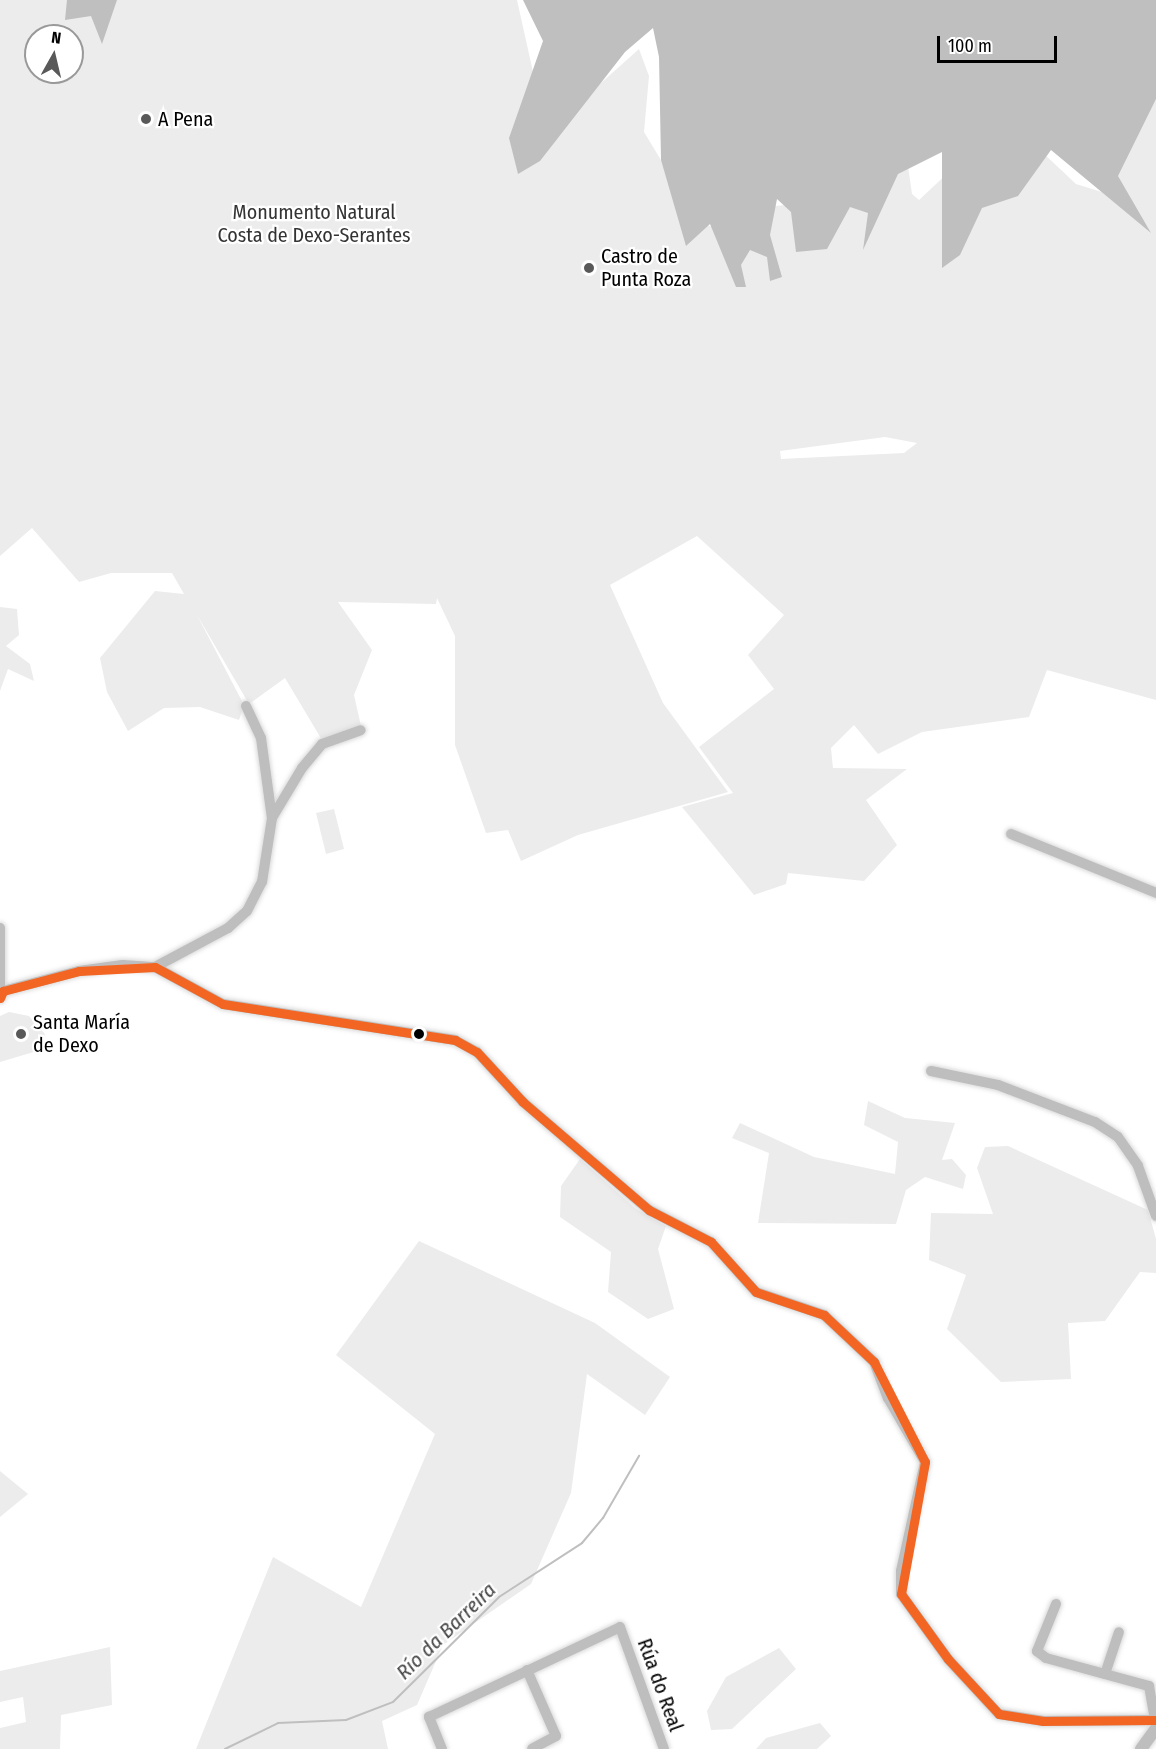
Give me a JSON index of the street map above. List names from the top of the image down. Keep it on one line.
{"streets":{"street":["Rúa do Real"]},"water":["Río da Barreira"],"parks":["Monumento Natural Costa de Dexo-Serantes"],"places":["A Pena","Castro de Punta Roza","Santa María de Dexo"],"scale_bar":"100 m","north":"top"}
